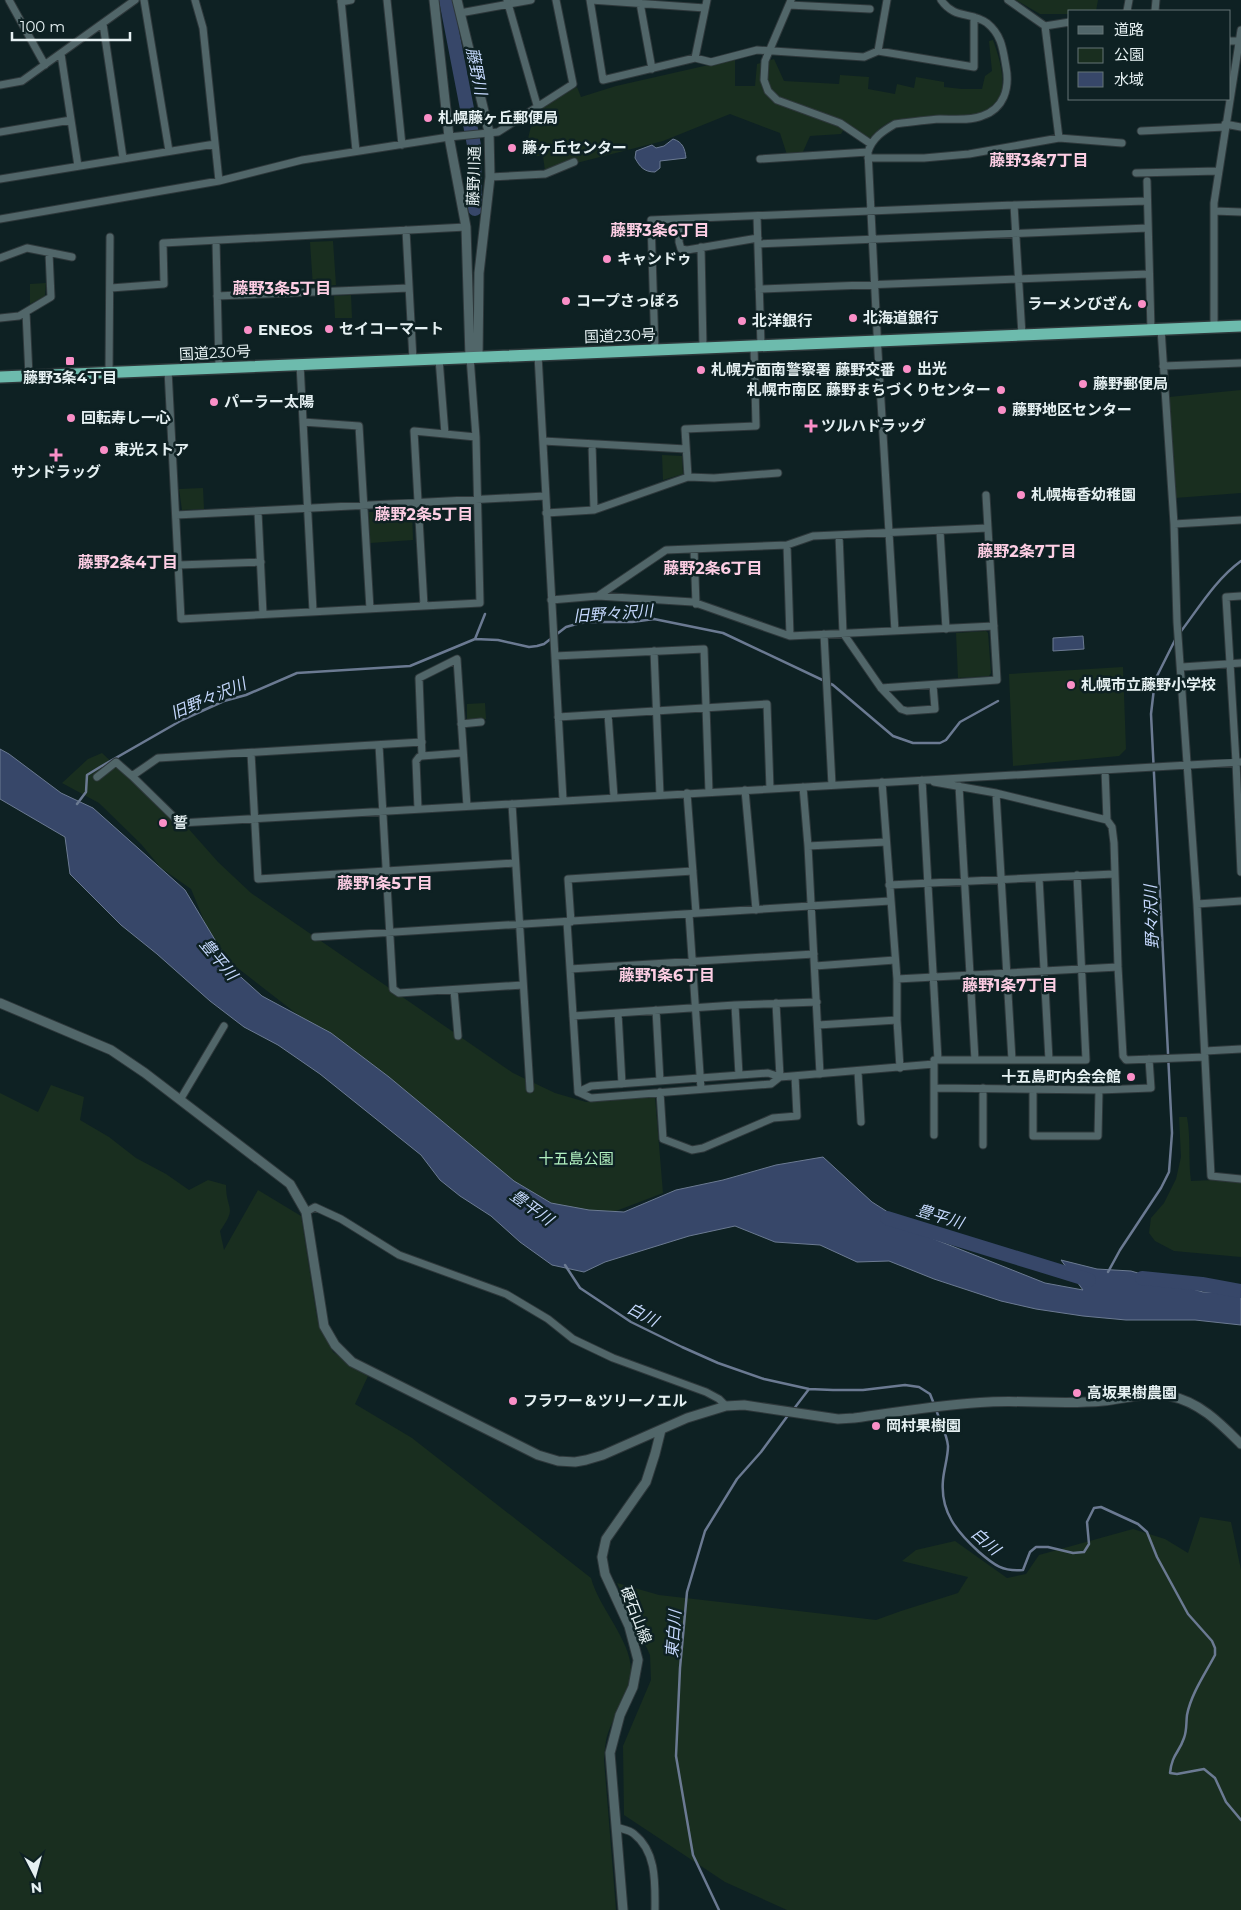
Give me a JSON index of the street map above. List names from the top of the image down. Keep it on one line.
{"streets":{"highway":["国道230号"],"street":["藤野川通","硬石山線"]},"crossings":[["藤野川通","国道230号"]],"districts":["藤野3条7丁目","藤野3条6丁目","藤野3条5丁目","藤野2条5丁目","藤野2条7丁目","藤野2条4丁目","藤野2条6丁目","藤野1条5丁目","藤野1条6丁目","藤野1条7丁目"],"water":["藤野川","旧野々沢川","野々沢川","豊平川","白川","東白川"],"parks":["十五島公園"],"places":{"other":["札幌藤ヶ丘郵便局","藤ヶ丘センター","キャンドゥ","コープさっぽろ","ラーメンびざん","北海道銀行","北洋銀行","セイコーマート","ENEOS","出光","札幌方面南警察署 藤野交番","藤野郵便局","札幌市南区 藤野まちづくりセンター","パーラー太陽","藤野地区センター","回転寿し一心","東光ストア","札幌梅香幼稚園","札幌市立藤野小学校","誓","十五島町内会会館","高坂果樹農園","フラワー＆ツリーノエル","岡村果樹園"],"transit":["藤野3条4丁目"],"health":["ツルハドラッグ","サンドラッグ"]},"legend":["道路","公園","水域"],"scale_bar":"100 m","north":"bottom"}
